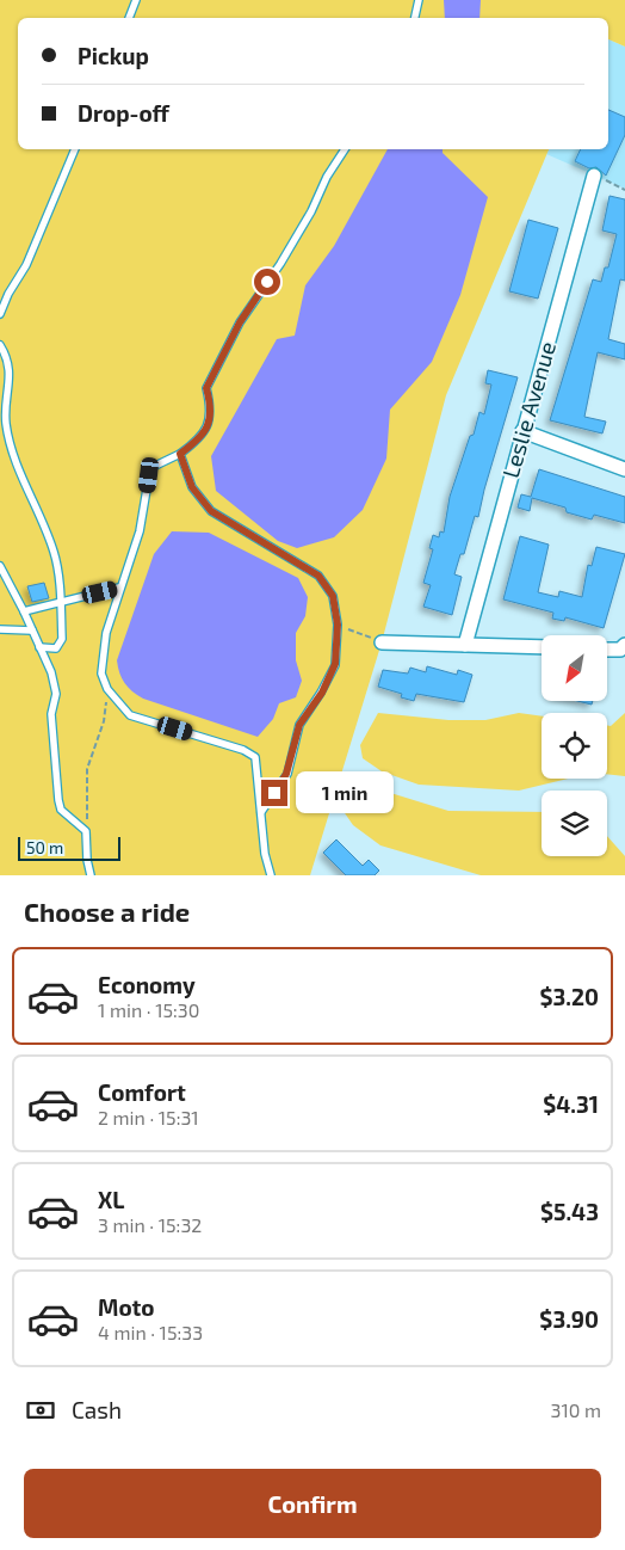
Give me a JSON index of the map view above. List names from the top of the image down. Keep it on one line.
{"streets":{"street":["Leslie Avenue"]},"scale_bar":"50 m","north":"bottom left","page":{"banner":["Pickup","Drop-off"],"bubble":"1 min","scale":"50 m","heading":"Choose a ride","list":[{"name":"Economy","note":"1 min · 15:30","value":"$3.20"},{"name":"Comfort","note":"2 min · 15:31","value":"$4.31"},{"name":"XL","note":"3 min · 15:32","value":"$5.43"},{"name":"Moto","note":"4 min · 15:33","value":"$3.90"}],"pay":["Cash","310 m"],"buttons":"Confirm"}}
